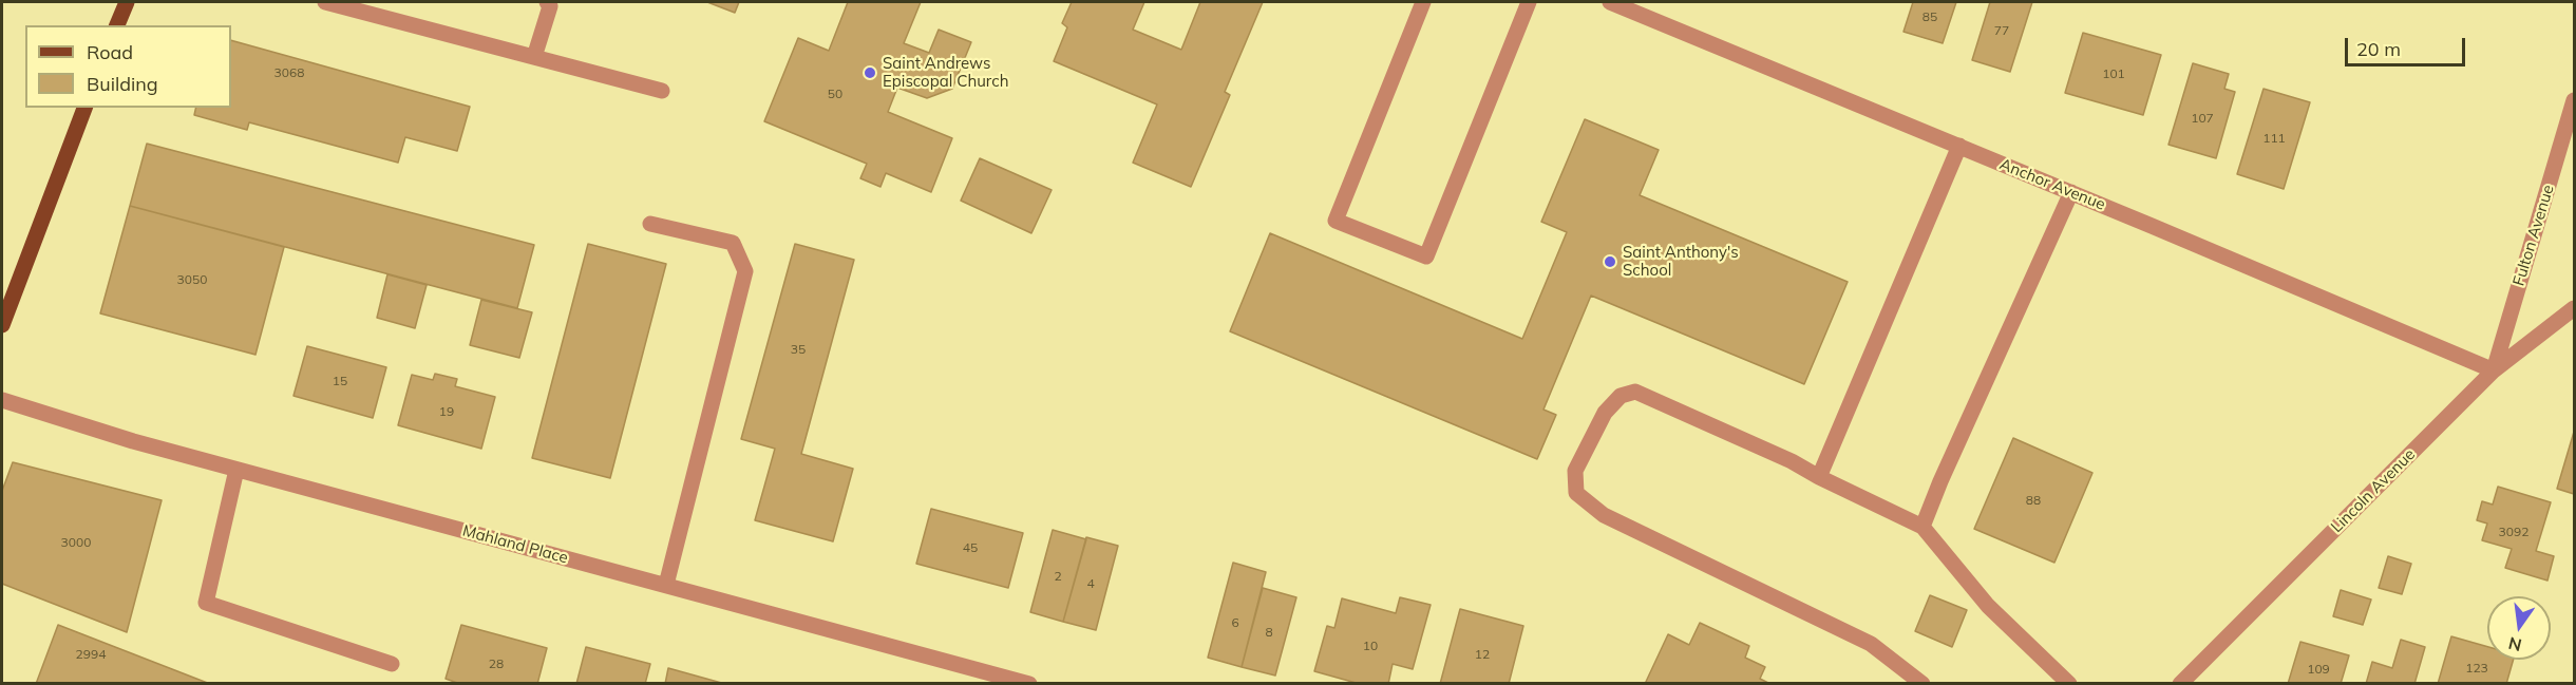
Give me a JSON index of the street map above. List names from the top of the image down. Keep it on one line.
{"streets":{"street":["Anchor Avenue","Fulton Avenue","Lincoln Avenue","Mahland Place"]},"crossings":[["Anchor Avenue","Fulton Avenue"],["Anchor Avenue","Lincoln Avenue"],["Fulton Avenue","Lincoln Avenue"]],"places":["Saint Andrews Episcopal Church","Saint Anthony's School"],"house_numbers":["85","77","3068","101","50","107","111","3050","35","15","19","88","3092","3000","45","2","4","6","8","10","2994","12","28","123","109"],"legend":["Road","Building"],"scale_bar":"20 m","north":"bottom"}
